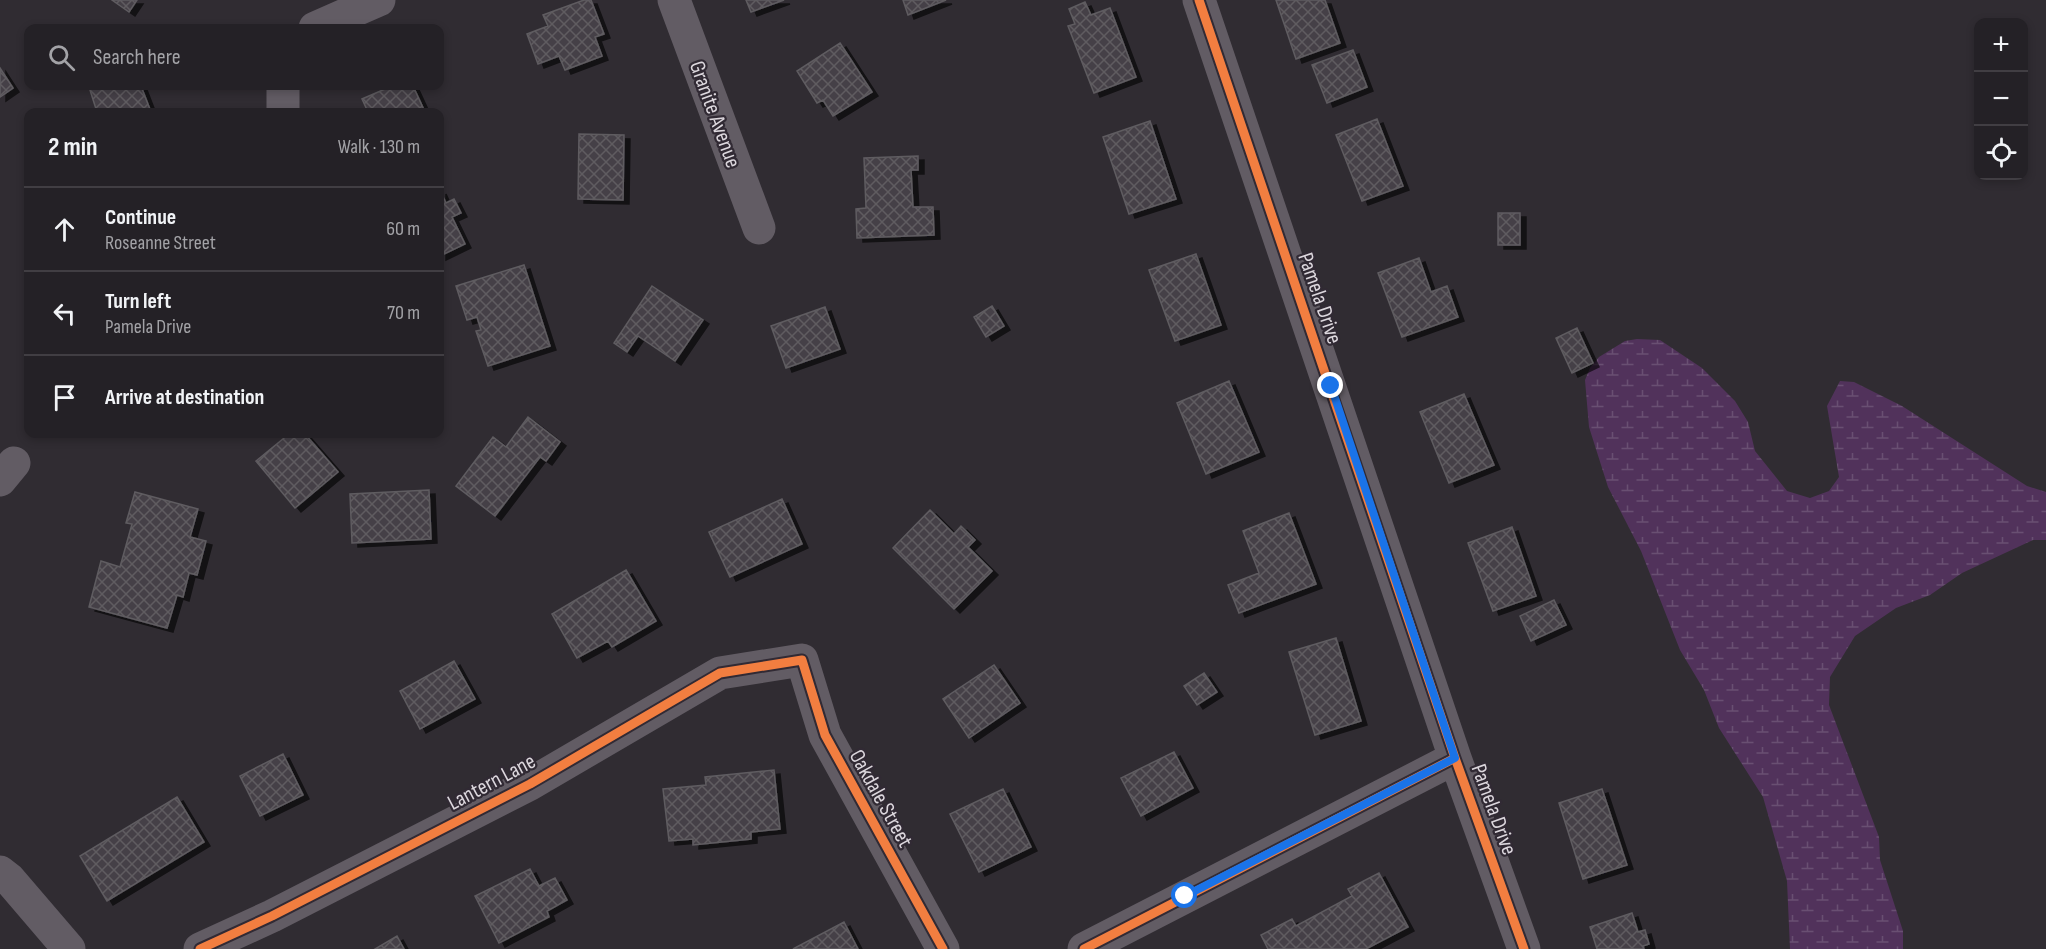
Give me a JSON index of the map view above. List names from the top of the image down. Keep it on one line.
{"streets":{"street":["Granite Avenue","Pamela Drive","Lantern Lane","Oakdale Street"]},"crossings":[["Lantern Lane","Oakdale Street"]],"page":{"map_buttons":["+","−"],"search":"Search here","heading":["2 min","Walk · 130 m"],"list":[["Continue","Roseanne Street","60 m"],["Turn left","Pamela Drive","70 m"],"Arrive at destination"]}}
